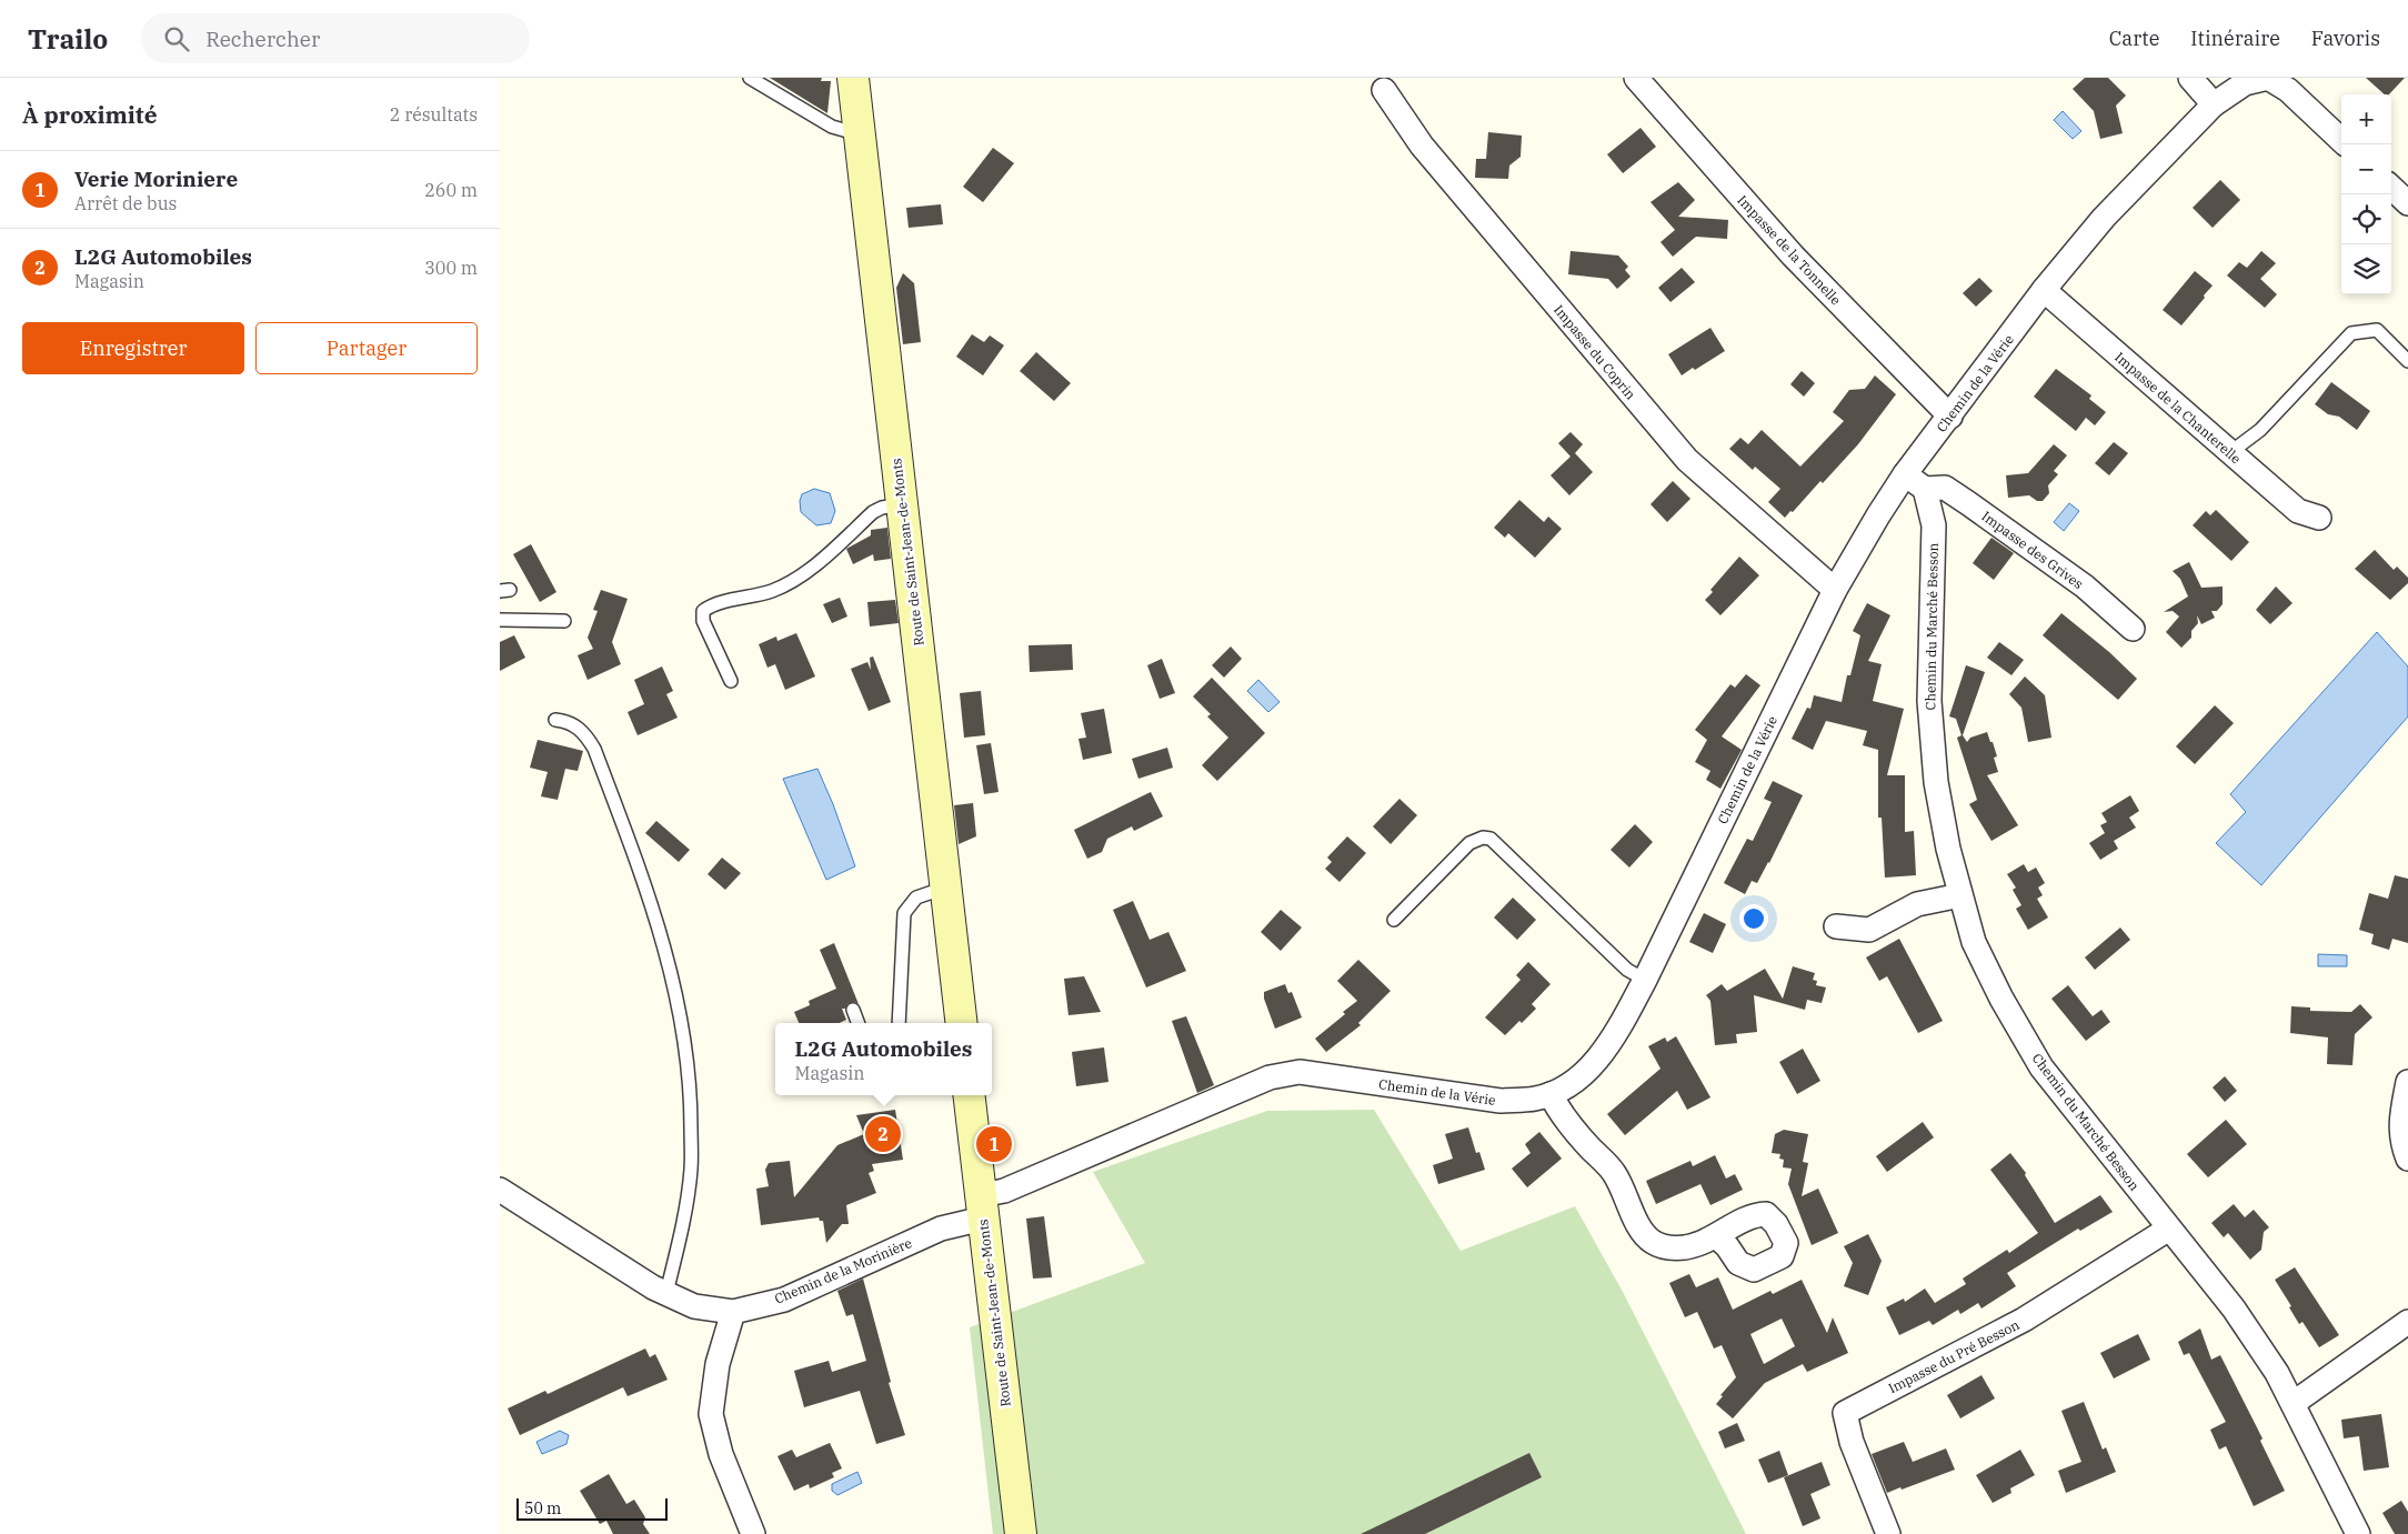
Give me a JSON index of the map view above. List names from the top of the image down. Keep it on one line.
{"streets":{"main road":["Route de Saint-Jean-de-Monts"],"street":["Impasse de la Tonnelle","Impasse du Coprin","Chemin de la Vérie","Impasse de la Chanterelle","Impasse des Grives","Chemin du Marché Besson","Chemin de la Morinière","Impasse du Pré Besson"]},"crossings":[["Impasse de la Tonnelle","Chemin de la Vérie"],["Impasse du Coprin","Chemin de la Vérie"],["Chemin de la Vérie","Impasse de la Chanterelle"],["Chemin de la Vérie","Route de Saint-Jean-de-Monts"],["Chemin de la Vérie","Chemin de la Morinière"],["Impasse des Grives","Chemin du Marché Besson"],["Route de Saint-Jean-de-Monts","Chemin de la Morinière"],["Chemin du Marché Besson","Impasse du Pré Besson"]],"scale_bar":"50 m","page":{"header":"Trailo","search":"Rechercher","nav":["Carte","Itinéraire","Favoris"],"heading":["À proximité","2 résultats"],"map_buttons":["+","−"],"list":[{"mark":"1","name":"Verie Moriniere","note":"Arrêt de bus","value":"260 m"},{"mark":"2","name":"L2G Automobiles","note":"Magasin","value":"300 m"}],"buttons":["Enregistrer","Partager"],"popup":["L2G Automobiles","Magasin"],"pins":["2","1"],"scale":"50 m"}}
